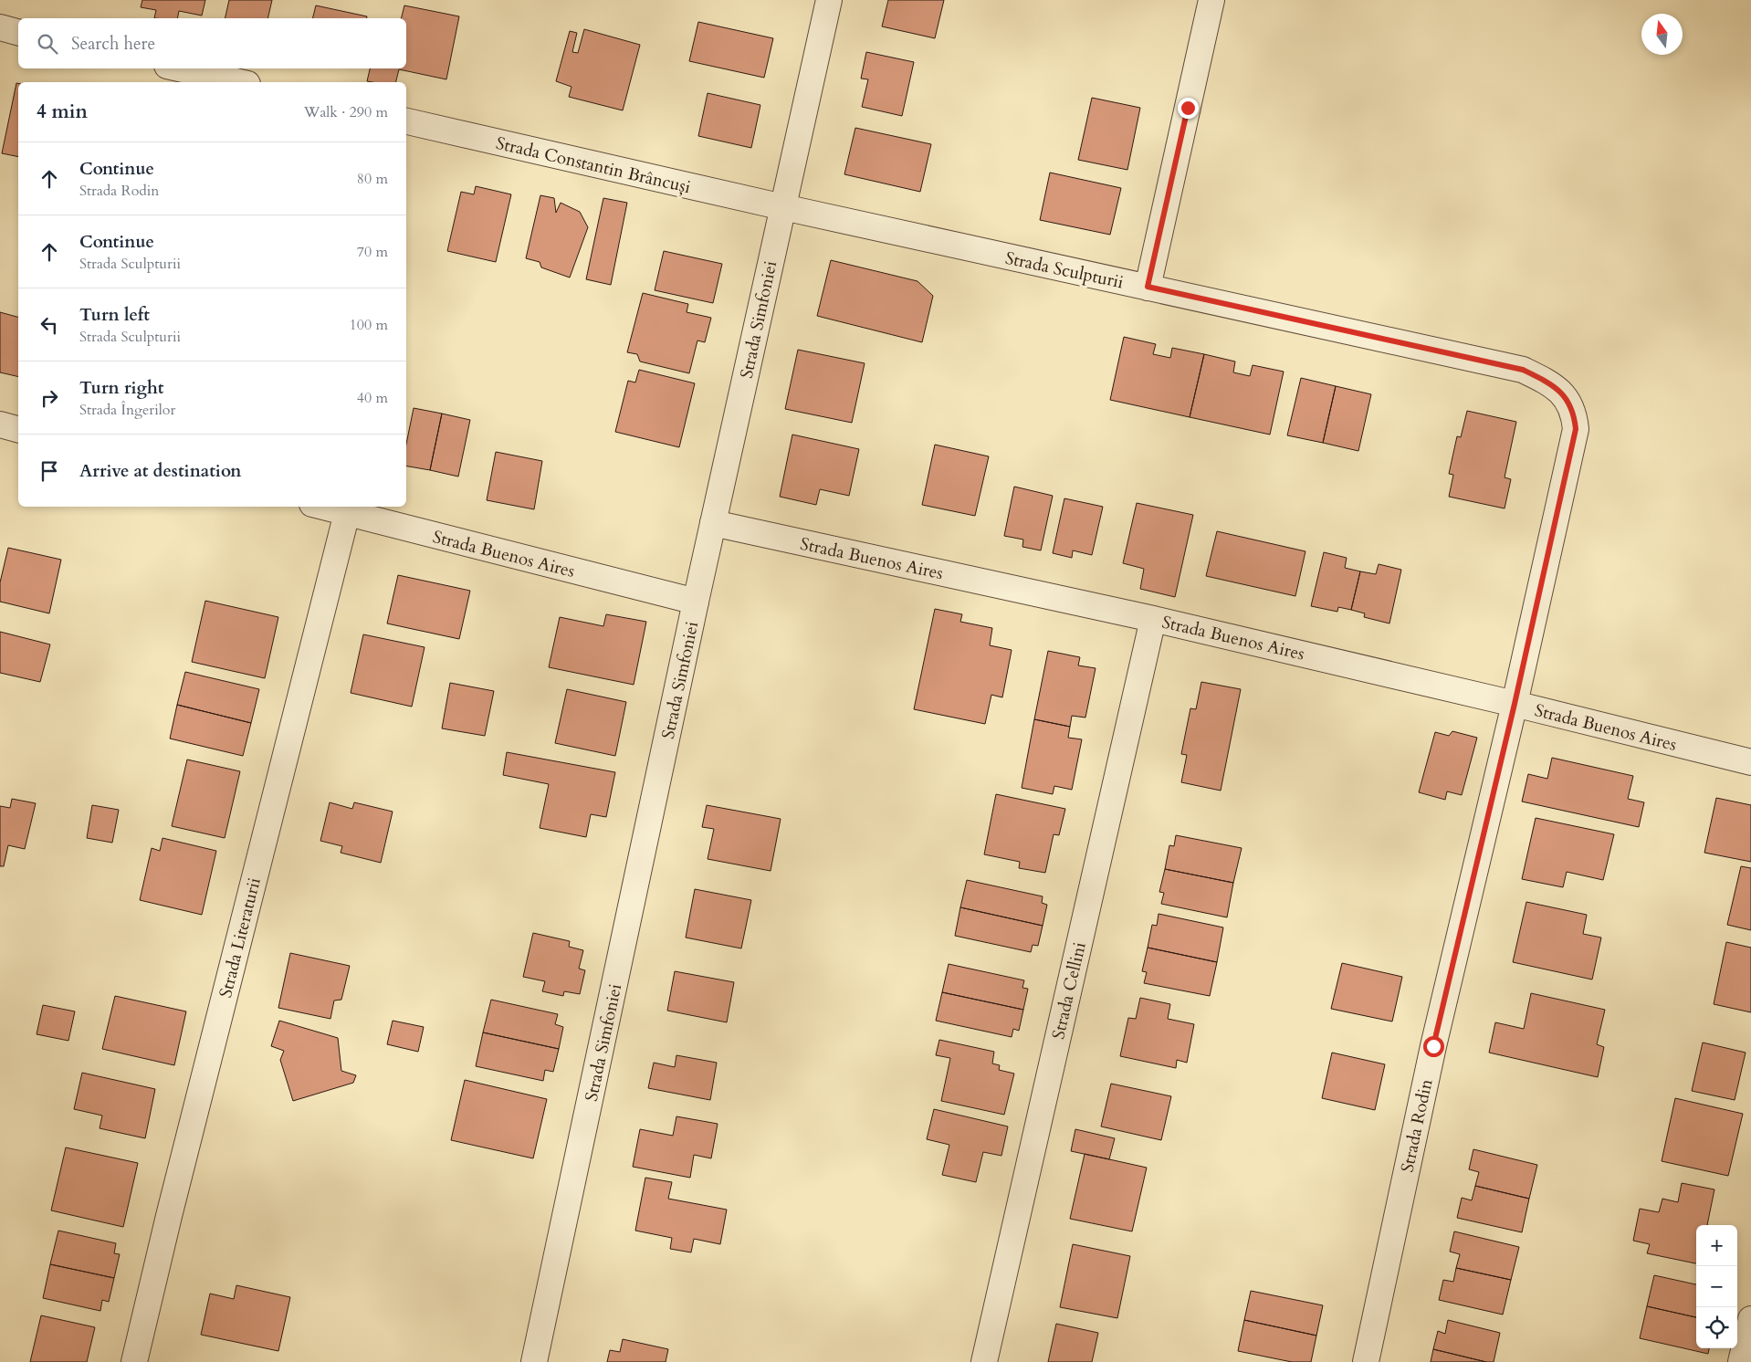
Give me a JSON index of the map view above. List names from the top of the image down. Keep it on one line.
{"streets":{"street":["Strada Constantin Brâncuși","Strada Sculpturii","Strada Simfoniei","Strada Buenos Aires","Strada Literaturii","Strada Cellini","Strada Rodin"]},"crossings":[["Strada Constantin Brâncuși","Strada Sculpturii"],["Strada Constantin Brâncuși","Strada Simfoniei"],["Strada Sculpturii","Strada Simfoniei"],["Strada Sculpturii","Strada Buenos Aires"],["Strada Sculpturii","Strada Rodin"],["Strada Simfoniei","Strada Buenos Aires"],["Strada Buenos Aires","Strada Literaturii"],["Strada Buenos Aires","Strada Cellini"],["Strada Buenos Aires","Strada Rodin"]],"north":"top","page":{"search":"Search here","heading":["4 min","Walk · 290 m"],"list":[["Continue","Strada Rodin","80 m"],["Continue","Strada Sculpturii","70 m"],["Turn left","Strada Sculpturii","100 m"],["Turn right","Strada Îngerilor","40 m"],"Arrive at destination"],"map_buttons":["+","−"]}}
